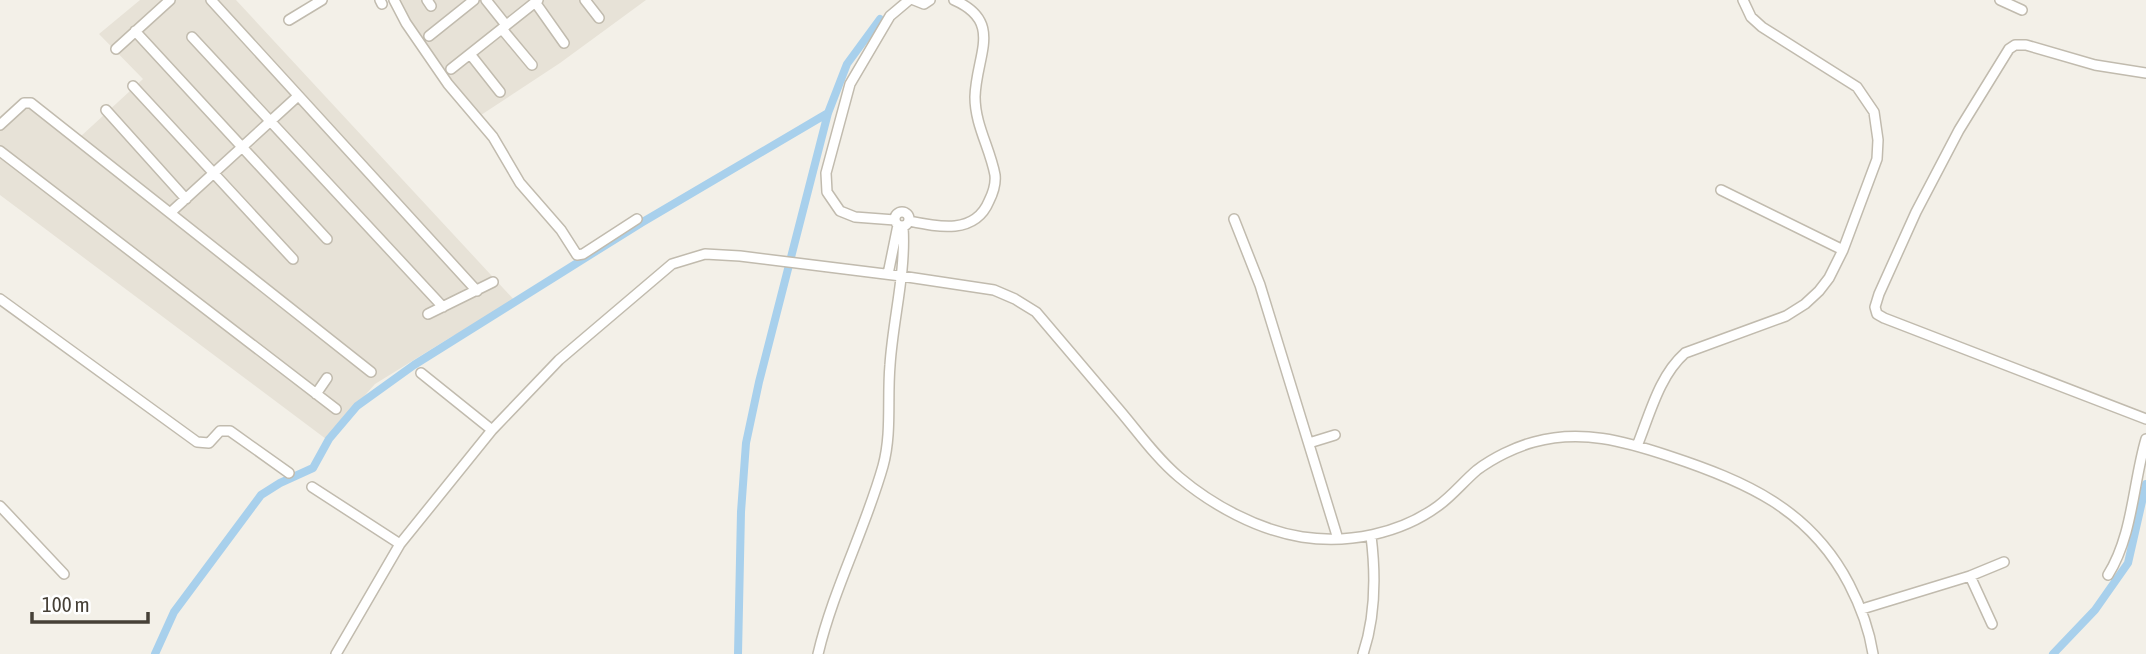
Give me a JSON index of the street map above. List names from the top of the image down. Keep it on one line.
{"scale_bar":"100 m"}
